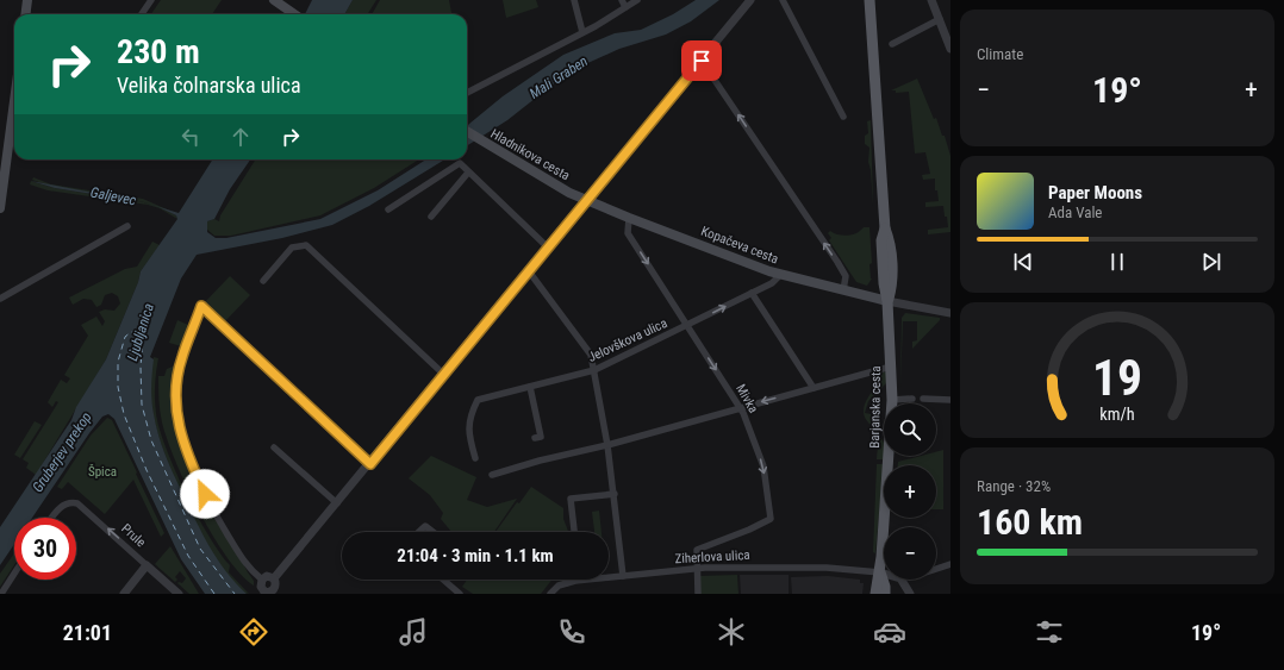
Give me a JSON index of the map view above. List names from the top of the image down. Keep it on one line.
{"streets":{"main road":["Hladnikova cesta","Kopačeva cesta","Barjanska cesta"],"street":["Jelovškova ulica","Mivka","Prule","Ziherlova ulica"]},"crossings":[["Hladnikova cesta","Kopačeva cesta"],["Kopačeva cesta","Jelovškova ulica"],["Kopačeva cesta","Mivka"],["Kopačeva cesta","Barjanska cesta"],["Jelovškova ulica","Mivka"],["Mivka","Ziherlova ulica"],["Barjanska cesta","Ziherlova ulica"]],"one_way":["Mivka","Prule"],"water":["Mali Graben","Galjevec","Ljubljanica","Gruberjev prekop"],"parks":["Špica"],"page":{"tile":["Climate",["Range · 32%","160 km"]],"turn":["230 m","Velika čolnarska ulica"],"heat":["−","19°","+"],"song":["Paper Moons","Ada Vale"],"map_buttons":["+","−"],"limit":"30","trip":"21:04 · 3 min · 1.1 km","tabs":["21:01","19°"],"gauge":["19","km/h"]}}
